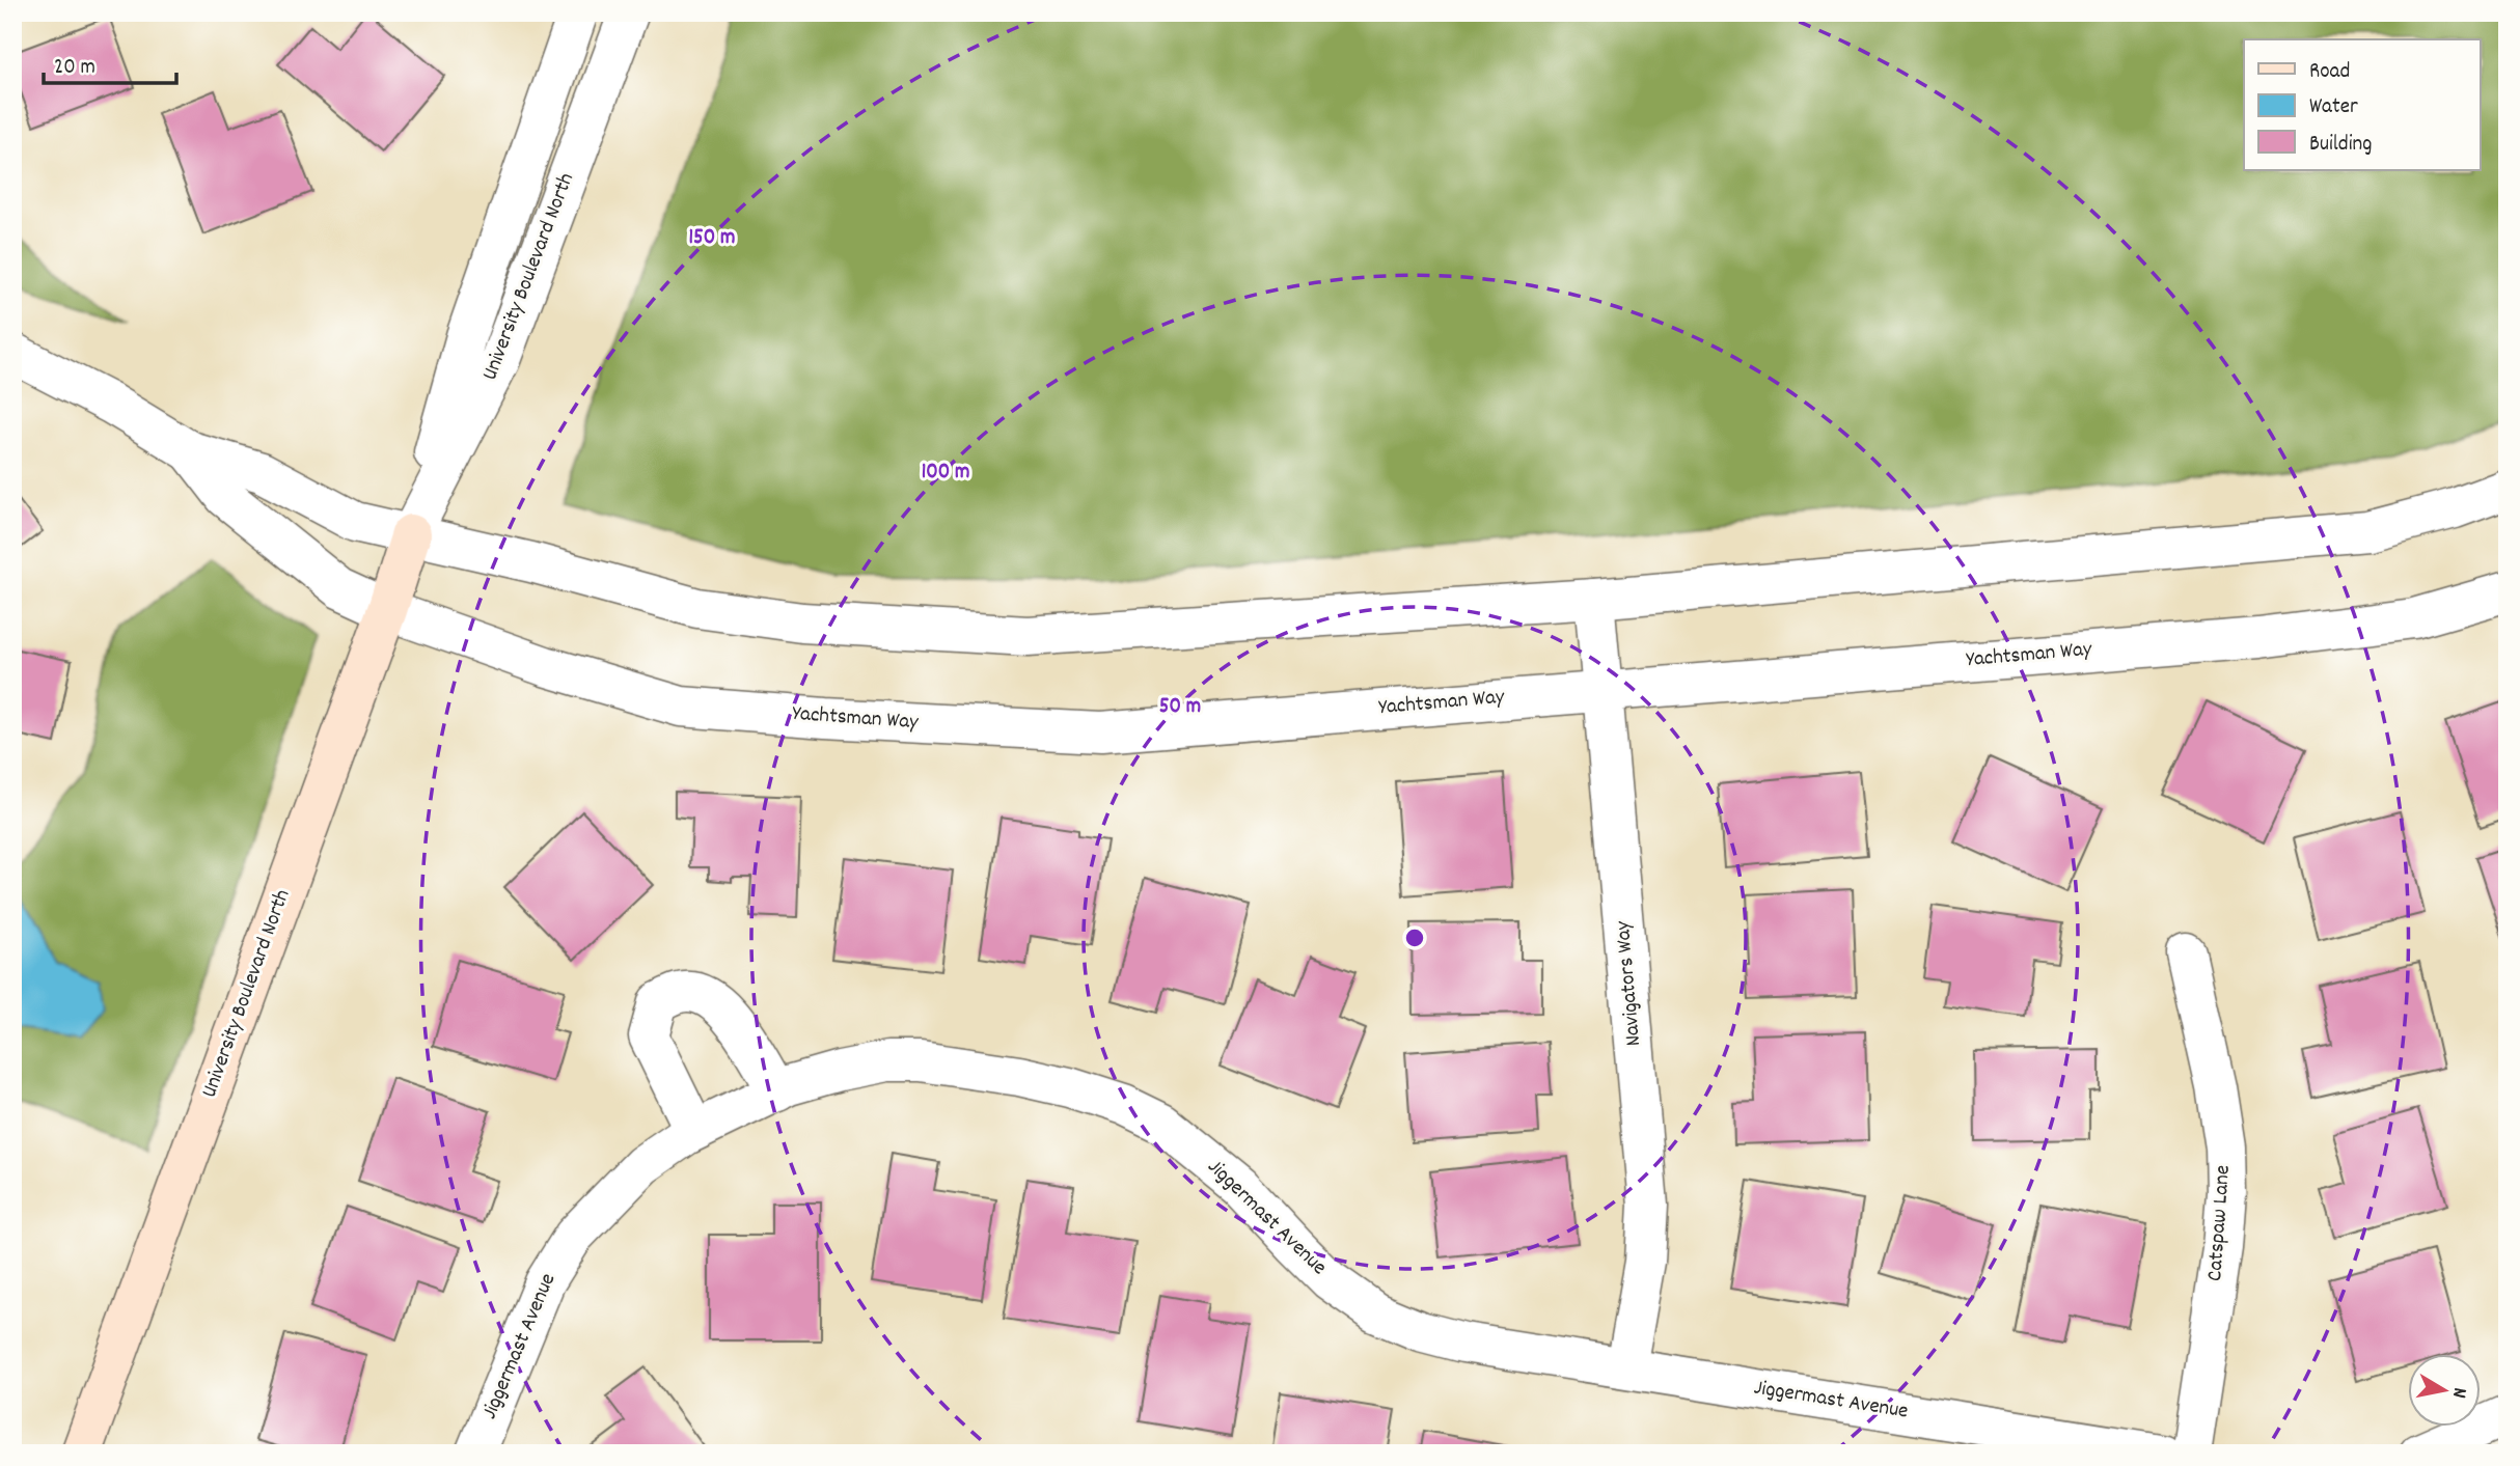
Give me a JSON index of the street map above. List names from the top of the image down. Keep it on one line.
{"streets":{"street":["University Boulevard North","Yachtsman Way","Navigators Way","Jiggermast Avenue","Catspaw Lane"]},"crossings":[["University Boulevard North","Yachtsman Way"],["Yachtsman Way","Navigators Way"],["Navigators Way","Jiggermast Avenue"]],"legend":["Road","Water","Building"],"scale_bar":"20 m","north":"right","rings":["150 m","100 m","50 m"]}
